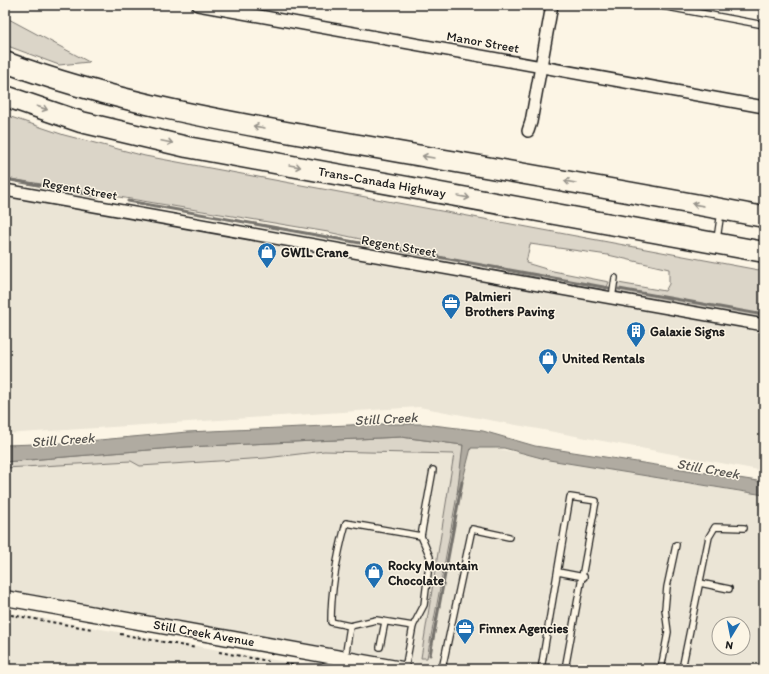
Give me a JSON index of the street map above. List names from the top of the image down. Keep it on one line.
{"streets":{"highway":["Trans-Canada Highway"],"street":["Manor Street","Regent Street","Still Creek Avenue"]},"water":["Still Creek"],"places":{"shop":["GWIL Crane","United Rentals","Rocky Mountain Chocolate"],"office":["Palmieri Brothers Paving","Finnex Agencies"],"building":["Galaxie Signs"]},"north":"bottom"}
